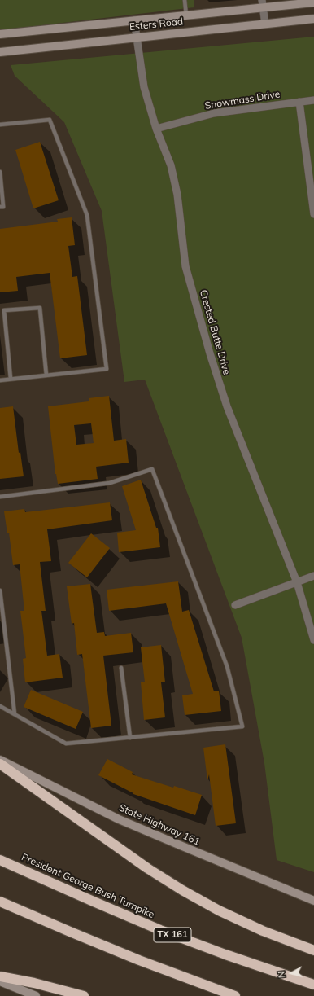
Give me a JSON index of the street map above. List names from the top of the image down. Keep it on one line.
{"streets":{"highway":["President George Bush Turnpike","TX 161"],"main road":["Esters Road","State Highway 161"],"street":["Snowmass Drive","Crested Butte Drive"]},"crossings":[["Esters Road","Crested Butte Drive"],["Snowmass Drive","Crested Butte Drive"]],"north":"left"}
